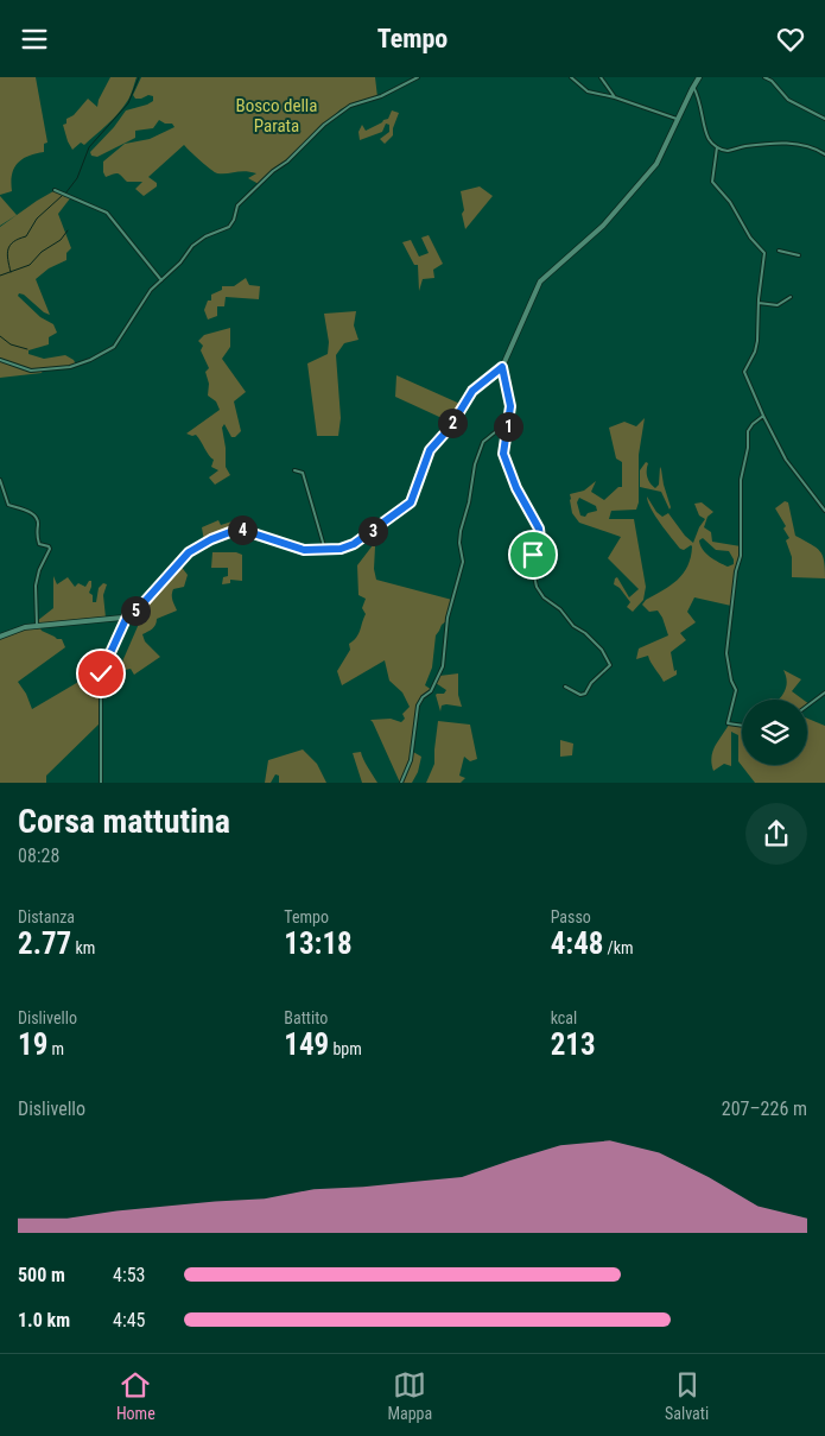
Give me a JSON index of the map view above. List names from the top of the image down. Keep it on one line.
{"parks":["Bosco della Parata"],"page":{"header":"Tempo","pins":["2","1","4","3","5"],"heading":["Corsa mattutina","08:28"],"stats":[["Distanza","2.77 km"],["Tempo","13:18"],["Passo","4:48 /km"],["Dislivello","19 m"],["Battito","149 bpm"],["kcal","213"]],"chart":["Dislivello","207–226 m"],"list":[{"name":"500 m","note":"4:53"},{"name":"1.0 km","note":"4:45"}],"tabs":["Home","Mappa","Salvati"]}}
